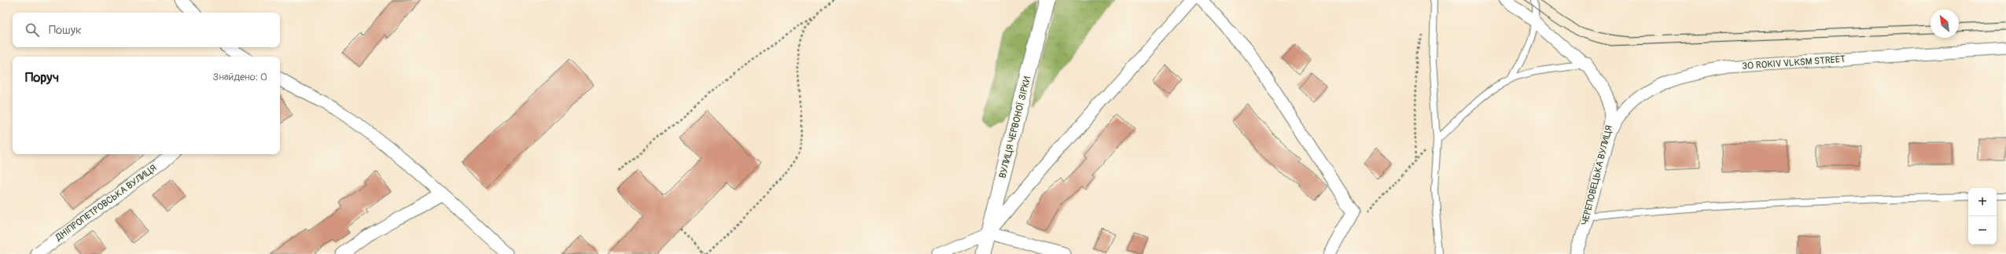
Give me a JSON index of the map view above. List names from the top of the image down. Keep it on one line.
{"streets":{"street":["30 ROKIV VLKSM STREET","ВУЛИЦЯ ЧЕРВОНОЇ ЗІРКИ","ЧЕРЕПОВЕЦЬКА ВУЛИЦЯ","ДНІПРОПЕТРОВСЬКА ВУЛИЦЯ"]},"crossings":[["30 ROKIV VLKSM STREET","ЧЕРЕПОВЕЦЬКА ВУЛИЦЯ"]],"north":"top left","page":{"search":"Пошук","heading":["Поруч","Знайдено: 0"],"map_buttons":["+","−"]}}
